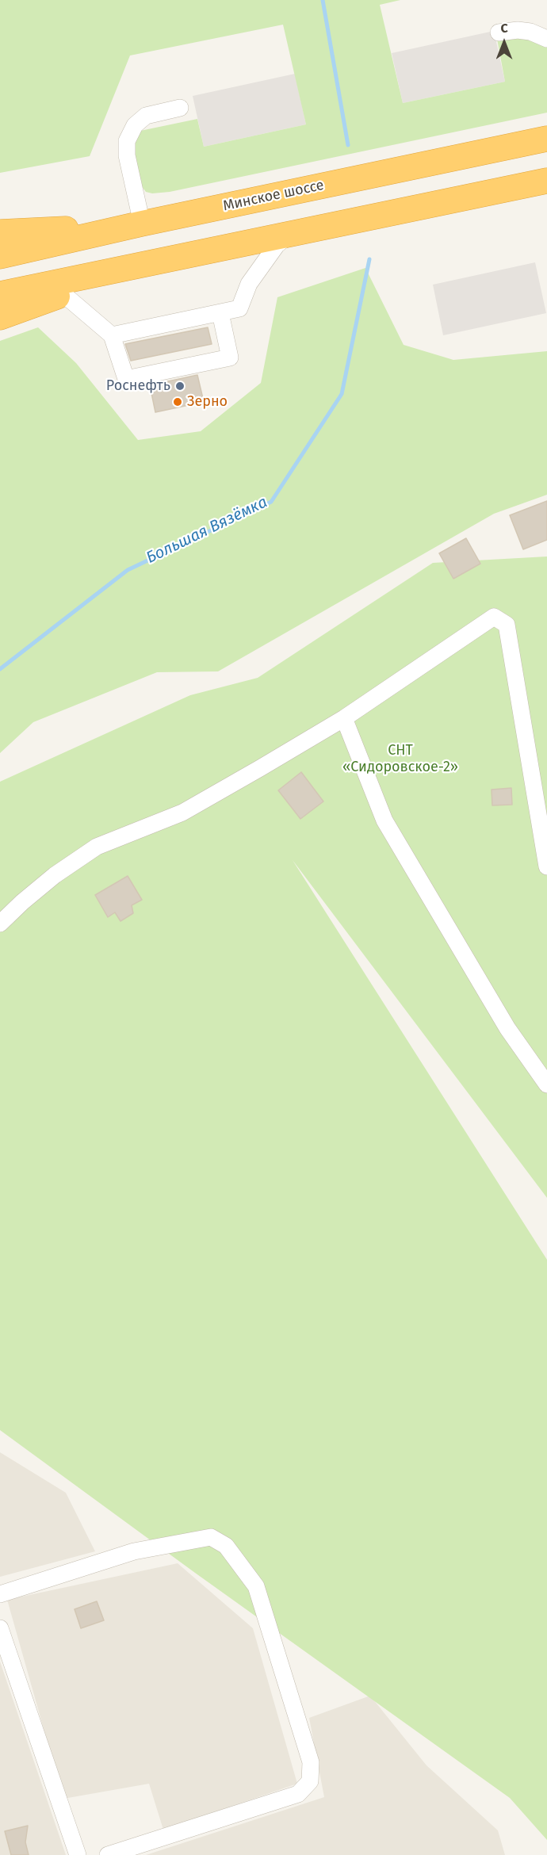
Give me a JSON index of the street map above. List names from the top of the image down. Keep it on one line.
{"streets":{"highway":["Минское шоссе"]},"water":["Большая Вязёмка"],"parks":["СНТ «Сидоровское-2»"],"places":["Роснефть","Зерно"],"north":"top"}
